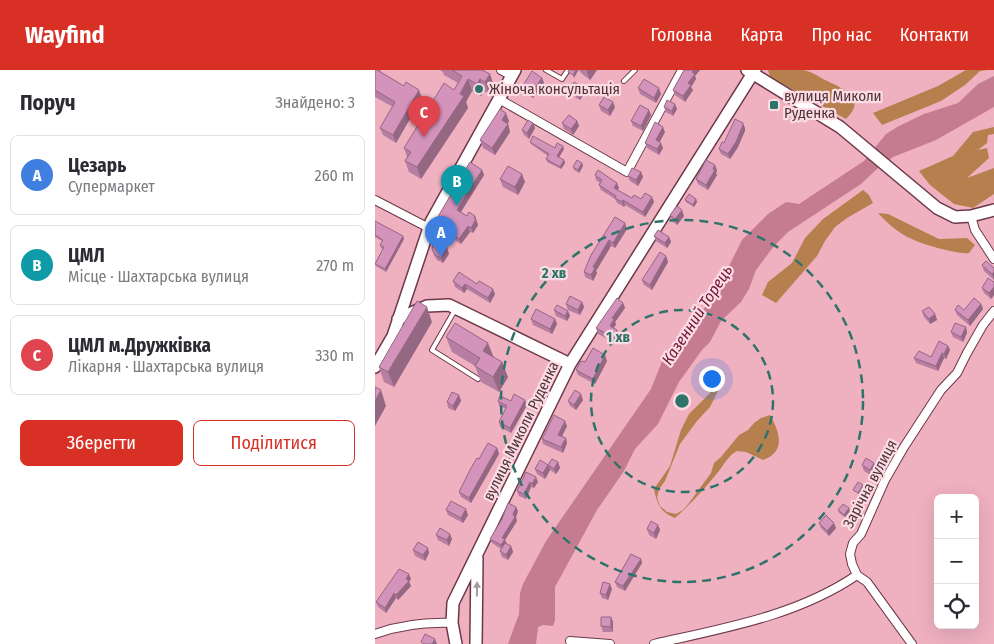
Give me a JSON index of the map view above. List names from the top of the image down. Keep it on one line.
{"streets":{"street":["вулиця Миколи Руденка","Зарічна вулиця"]},"water":["Казенний Торець"],"places":{"other":["Жіноча консультація"],"transit":["вулиця Миколи Руденка"]},"page":{"header":"Wayfind","nav":["Головна","Карта","Про нас","Контакти"],"heading":["Поруч","Знайдено: 3"],"pins":["C","B","A"],"list":[{"mark":"A","name":"Цезарь","note":"Супермаркет","value":"260 m"},{"mark":"B","name":"ЦМЛ","note":"Місце · Шахтарська вулиця","value":"270 m"},{"mark":"C","name":"ЦМЛ м.Дружківка","note":"Лікарня · Шахтарська вулиця","value":"330 m"}],"buttons":["Зберегти","Поділитися"],"map_buttons":["+","−"]},"rings":["2 хв","1 хв"]}
